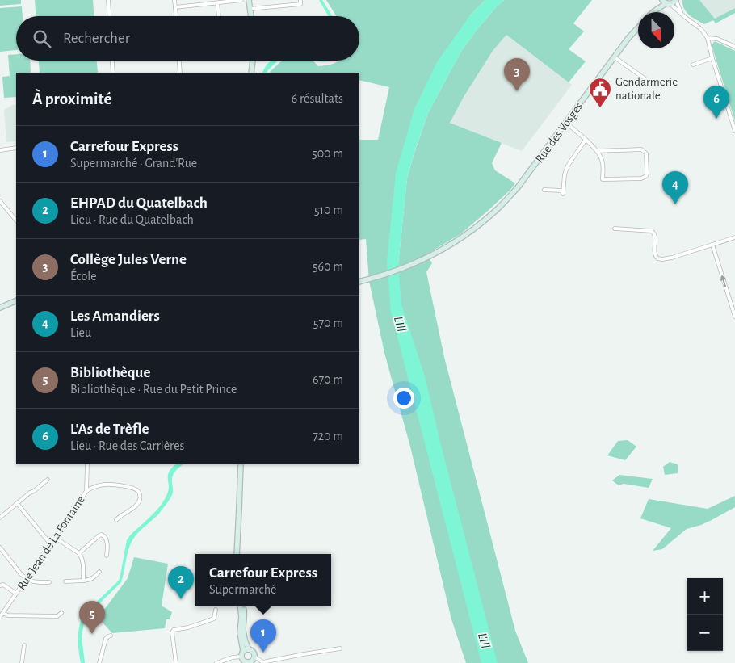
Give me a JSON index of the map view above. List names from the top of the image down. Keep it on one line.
{"streets":{"main road":["Rue des Vosges"],"street":["Rue Jean de La Fontaine"]},"water":["L'Ill"],"places":{"public building":["Gendarmerie nationale"]},"north":"bottom","page":{"search":"Rechercher","pins":["3","6","4","2","5","1"],"heading":["À proximité","6 résultats"],"list":[{"mark":"1","name":"Carrefour Express","note":"Supermarché · Grand'Rue","value":"500 m"},{"mark":"2","name":"EHPAD du Quatelbach","note":"Lieu · Rue du Quatelbach","value":"510 m"},{"mark":"3","name":"Collège Jules Verne","note":"École","value":"560 m"},{"mark":"4","name":"Les Amandiers","note":"Lieu","value":"570 m"},{"mark":"5","name":"Bibliothèque","note":"Bibliothèque · Rue du Petit Prince","value":"670 m"},{"mark":"6","name":"L'As de Trèfle","note":"Lieu · Rue des Carrières","value":"720 m"}],"popup":["Carrefour Express","Supermarché"],"map_buttons":["+","−"]}}
